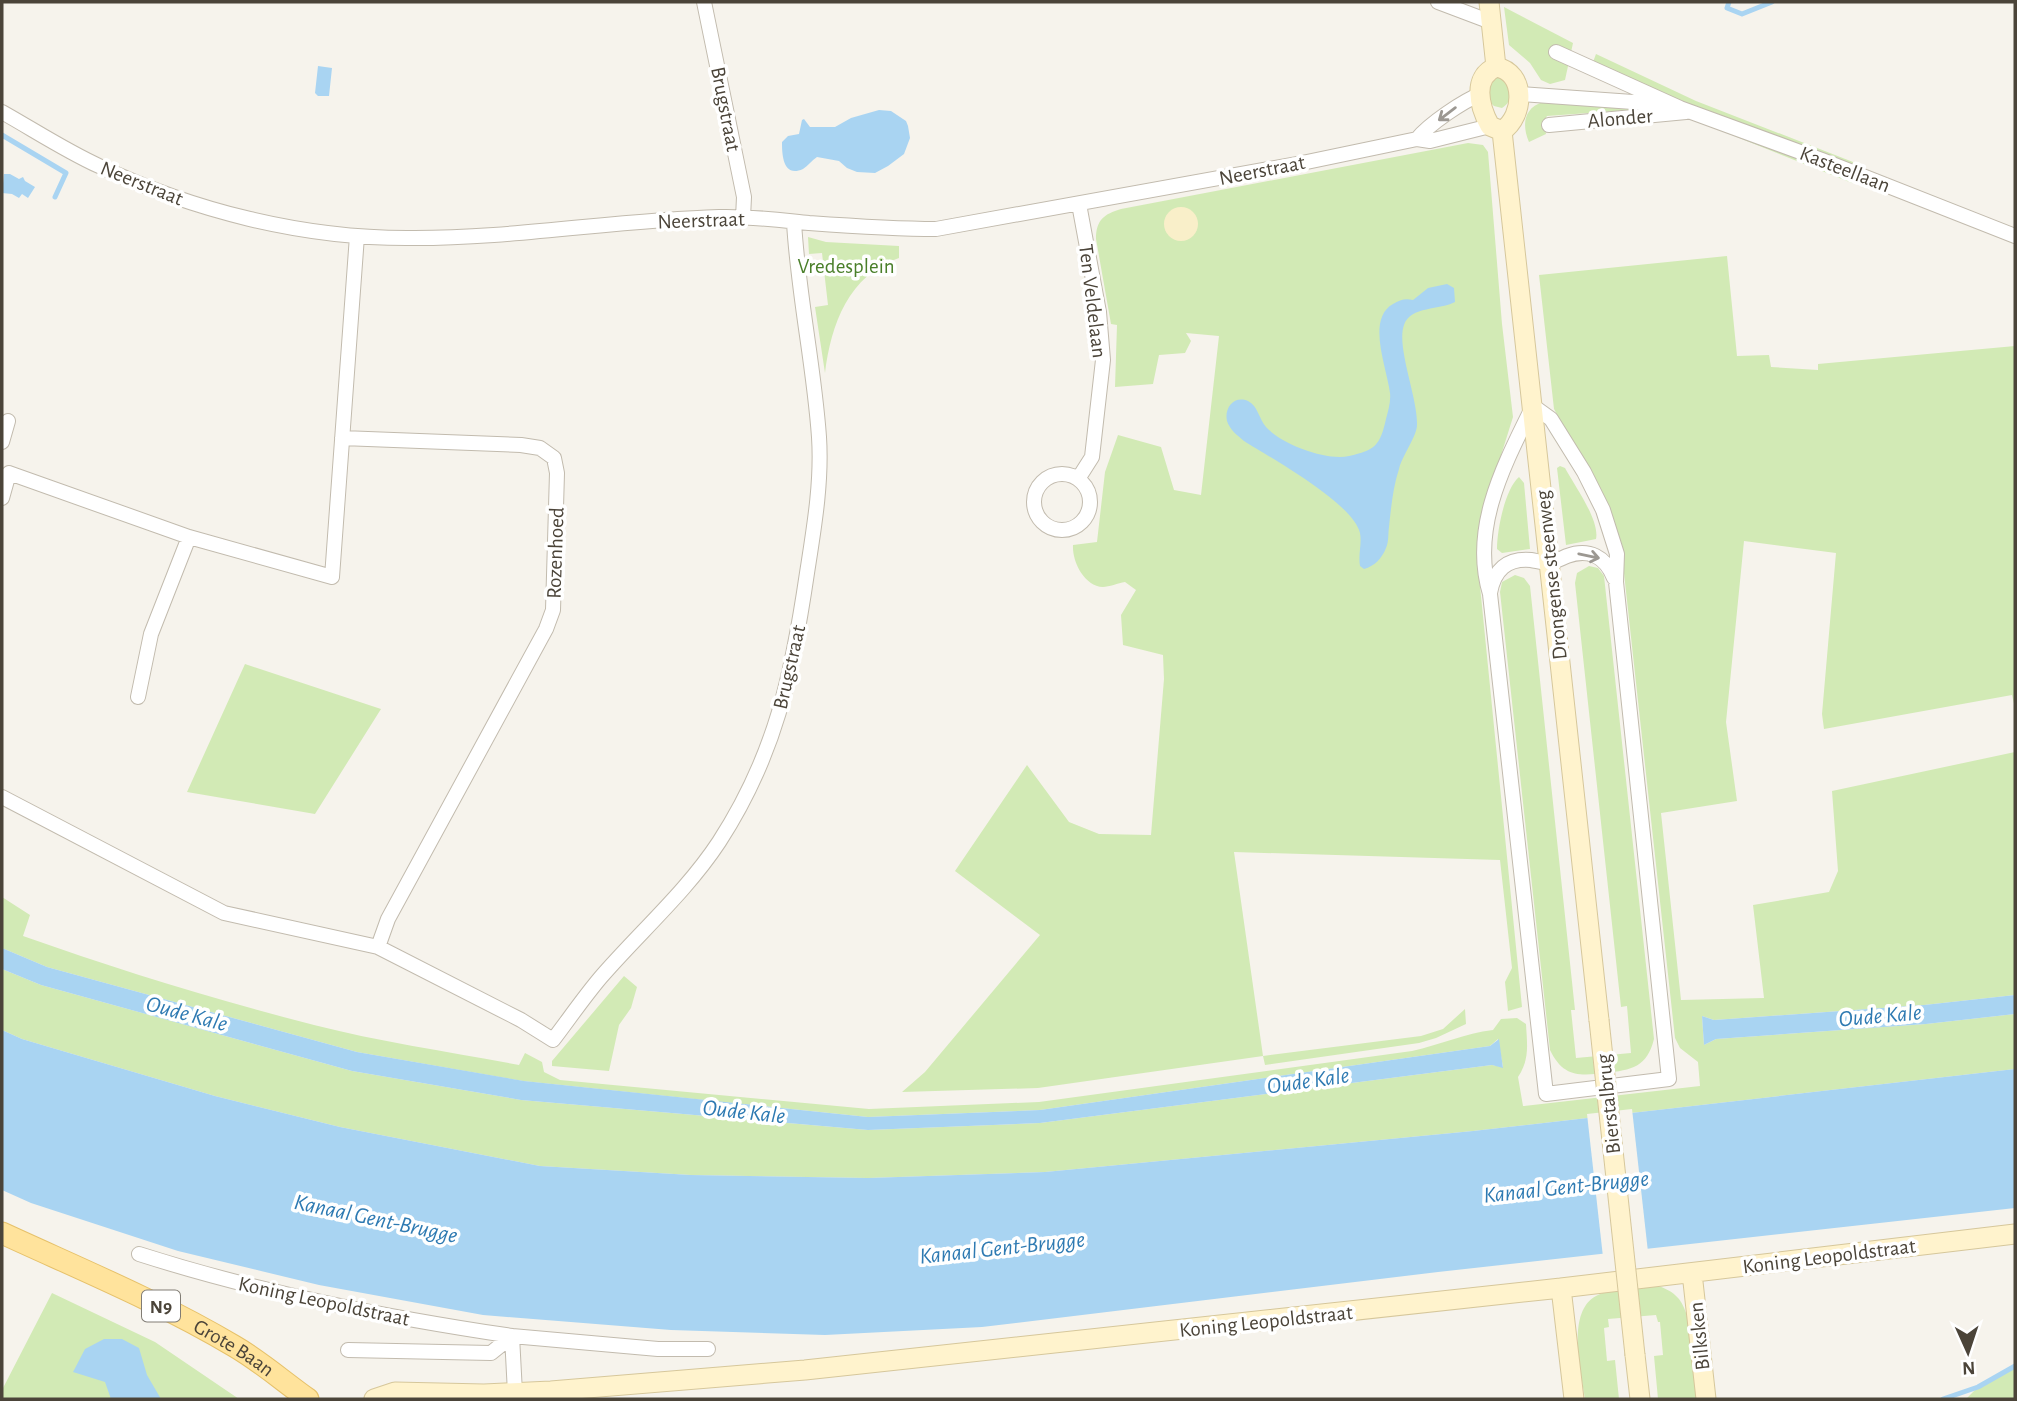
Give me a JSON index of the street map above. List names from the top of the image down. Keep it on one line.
{"streets":{"main road":["N9","Grote Baan"],"street":["Brugstraat","Alonder","Kasteellaan","Neerstraat","Ten Veldelaan","Rozenhoed","Drongense steenweg","Bierstalbrug","Koning Leopoldstraat","Bilksken"]},"crossings":[["Brugstraat","Neerstraat"],["Brugstraat","Rozenhoed"],["Alonder","Kasteellaan"],["Kasteellaan","Neerstraat"],["Kasteellaan","Drongense steenweg"],["Neerstraat","Ten Veldelaan"],["Neerstraat","Drongense steenweg"],["Drongense steenweg","Bierstalbrug"],["Koning Leopoldstraat","Bilksken"]],"water":["Oude Kale","Kanaal Gent-Brugge"],"parks":["Vredesplein"],"north":"bottom"}
